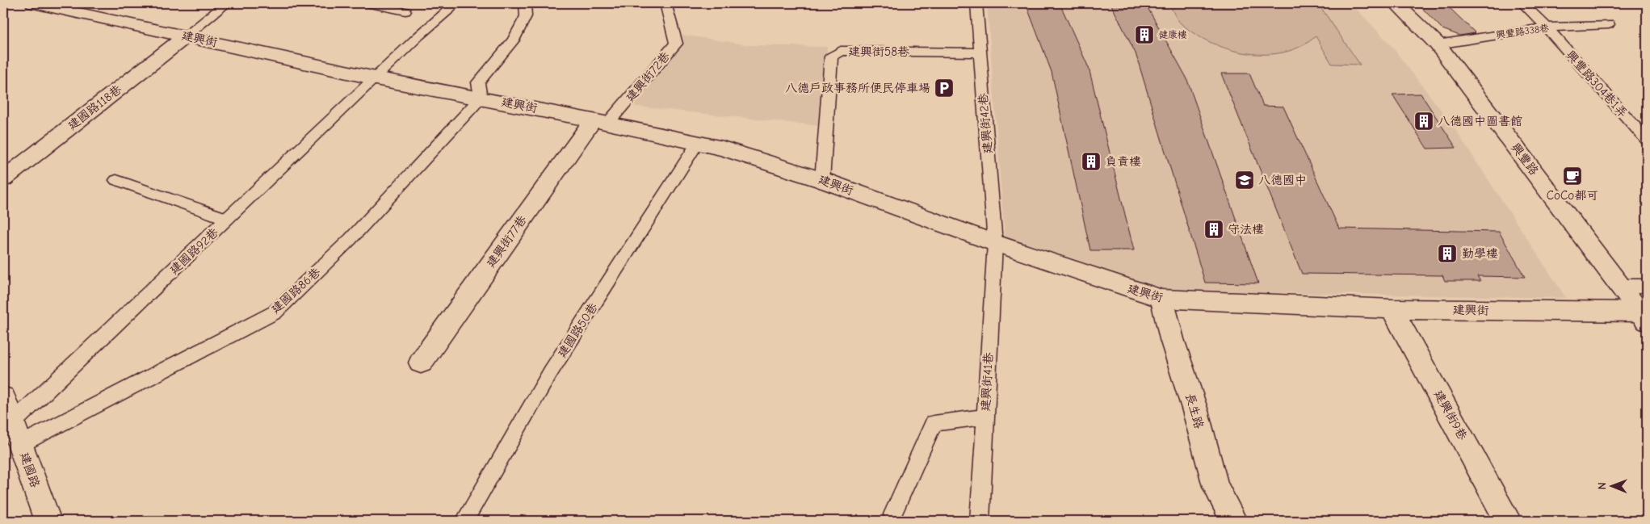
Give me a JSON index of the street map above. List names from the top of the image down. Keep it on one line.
{"streets":{"street":["建興街","建國路118巷","興豐路","建興街77巷","長生路","建興街9巷","建國路"],"lane":["興豐路338巷","建興街58巷","建興街72巷","興豐路304巷1弄","建興街42巷","建國路92巷","建國路86巷","建國路50巷","建興街41巷"]},"crossings":[["興豐路338巷","興豐路304巷1弄"],["興豐路338巷","興豐路"],["建興街","建興街58巷"],["建興街","建興街72巷"],["建興街","建國路118巷"],["建興街","建興街42巷"],["建興街","興豐路"],["建興街","建興街77巷"],["建興街","建國路92巷"],["建興街","建國路86巷"],["建興街","建國路50巷"],["建興街","建興街41巷"],["建興街","長生路"],["建興街","建興街9巷"],["建興街58巷","建興街42巷"],["建興街72巷","建興街77巷"],["建興街42巷","建興街41巷"],["建國路92巷","建國路86巷"],["建國路92巷","建國路"],["建國路86巷","建國路"]],"places":{"building":["健康樓","八德國中圖書館","負責樓","守法樓","勤學樓"],"parking":["八德戶政事務所便民停車場"],"cafe":["CoCo都可"],"school or university":["八德國中"]},"north":"left"}
